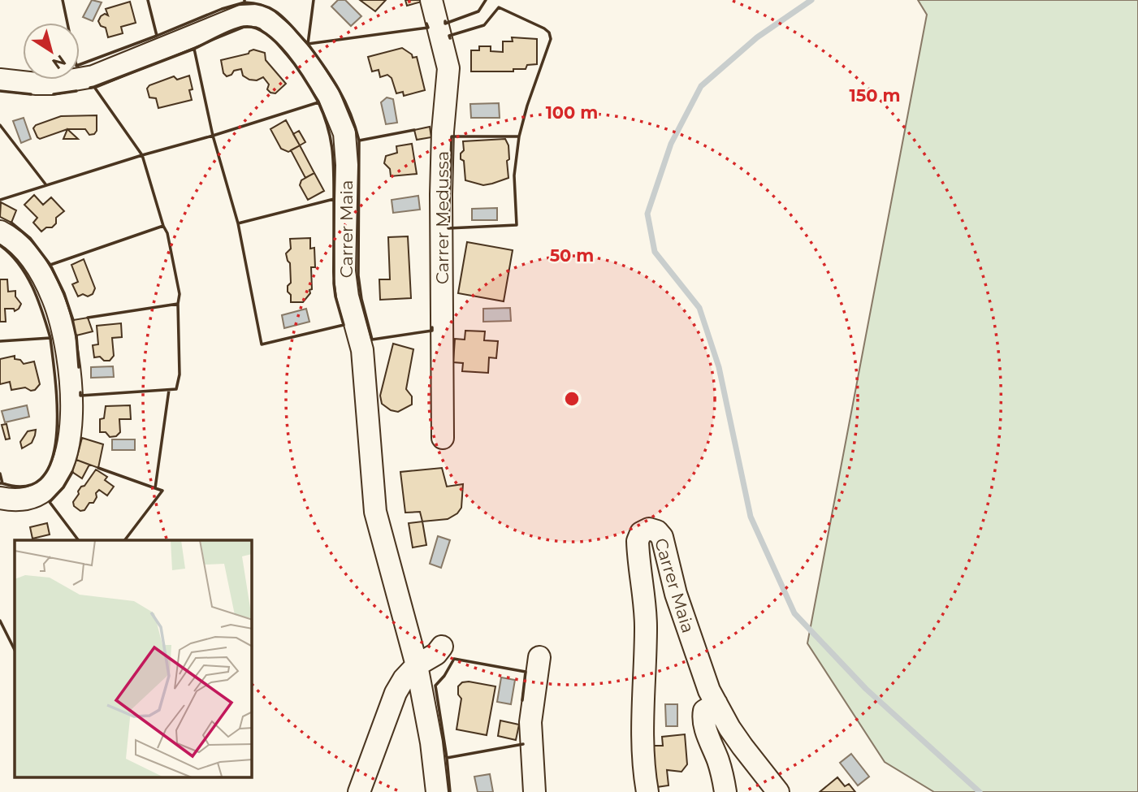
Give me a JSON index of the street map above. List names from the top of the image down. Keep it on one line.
{"streets":{"street":["Carrer Medussa","Carrer Maia"]},"north":"bottom right","rings":["150 m","100 m","50 m"]}
